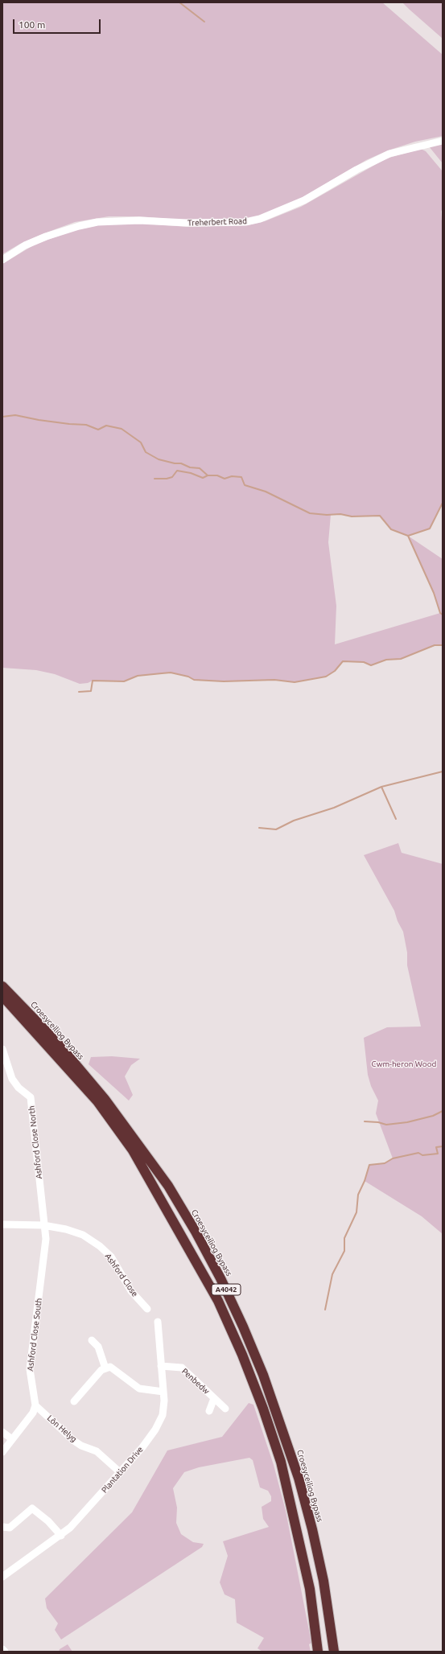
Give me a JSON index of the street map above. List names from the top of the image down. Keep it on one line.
{"streets":{"highway":["Croesyceiliog Bypass","A4042"],"street":["Treherbert Road","Ashford Close North","Ashford Close","Ashford Close South","Penbedw","Lôn Helyg","Plantation Drive"]},"crossings":[["Ashford Close North","Ashford Close"],["Ashford Close North","Ashford Close South"],["Ashford Close","Ashford Close South"],["Ashford Close South","Lôn Helyg"],["Penbedw","Plantation Drive"],["Lôn Helyg","Plantation Drive"]],"parks":["Cwm-heron Wood"],"scale_bar":"100 m"}
